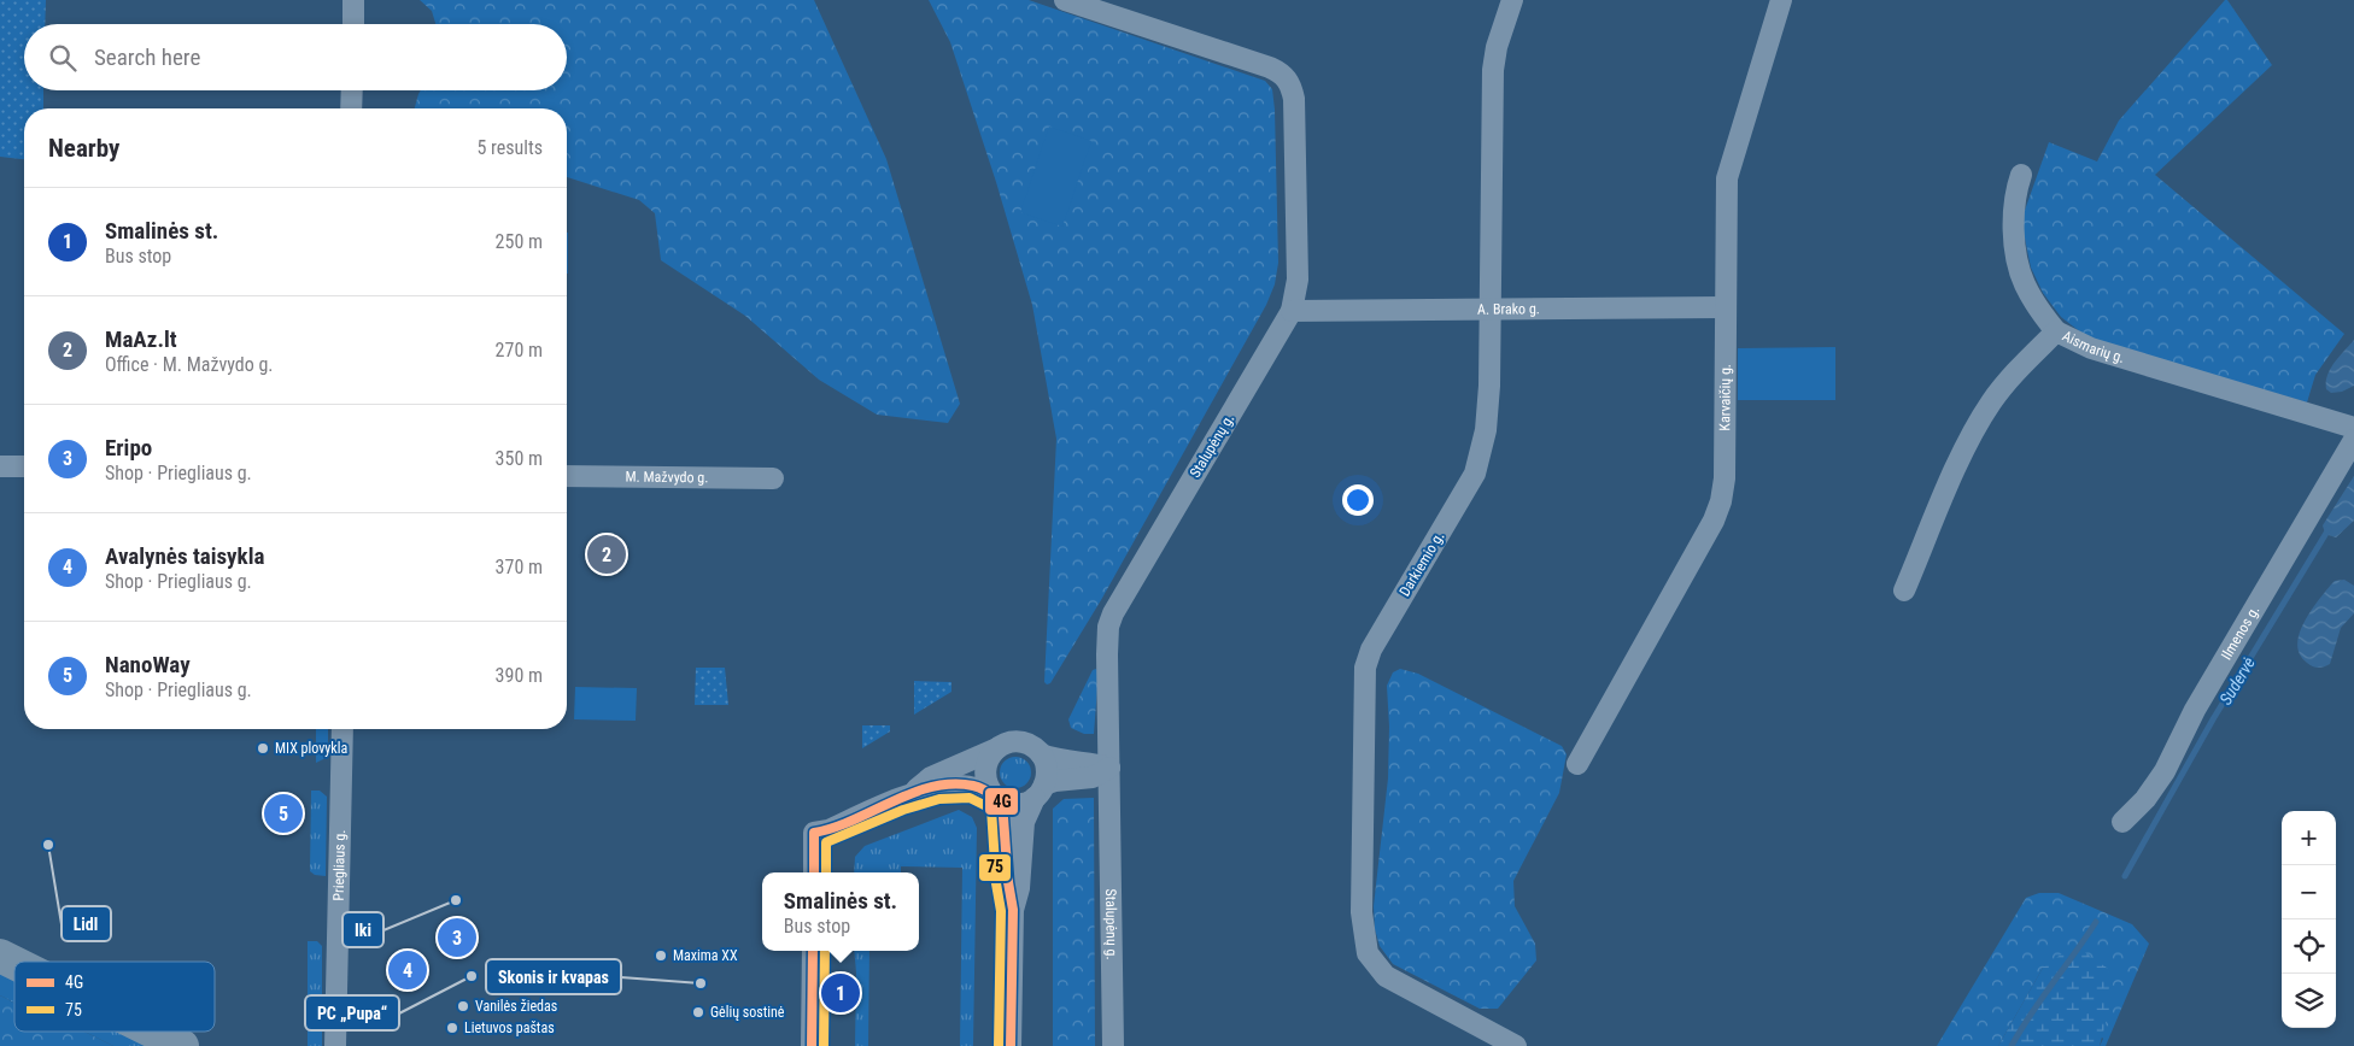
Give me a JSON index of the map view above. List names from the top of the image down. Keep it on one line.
{"streets":{"street":["A. Brako g.","Aismarių g.","Karvaičių g.","Stalupėnų g.","M. Mažvydo g.","Darkiemio g.","Ilmenos g.","Priegliaus g."]},"crossings":[["A. Brako g.","Karvaičių g."],["A. Brako g.","Stalupėnų g."],["A. Brako g.","Darkiemio g."]],"water":["Sudervė"],"places":["MIX plovykla","Lidl","Iki","Maxima XX","PC „Pupa“","Skonis ir kvapas","Vanilės žiedas","Gėlių sostinė","Lietuvos paštas"],"lines":["transit line 4G","transit line 75"],"legend":["4G","75"],"page":{"search":"Search here","heading":["Nearby","5 results"],"list":[{"mark":"1","name":"Smalinės st.","note":"Bus stop","value":"250 m"},{"mark":"2","name":"MaAz.lt","note":"Office · M. Mažvydo g.","value":"270 m"},{"mark":"3","name":"Eripo","note":"Shop · Priegliaus g.","value":"350 m"},{"mark":"4","name":"Avalynės taisykla","note":"Shop · Priegliaus g.","value":"370 m"},{"mark":"5","name":"NanoWay","note":"Shop · Priegliaus g.","value":"390 m"}],"pins":["2","5","3","4","1"],"map_buttons":["+","−"],"popup":["Smalinės st.","Bus stop"]}}
